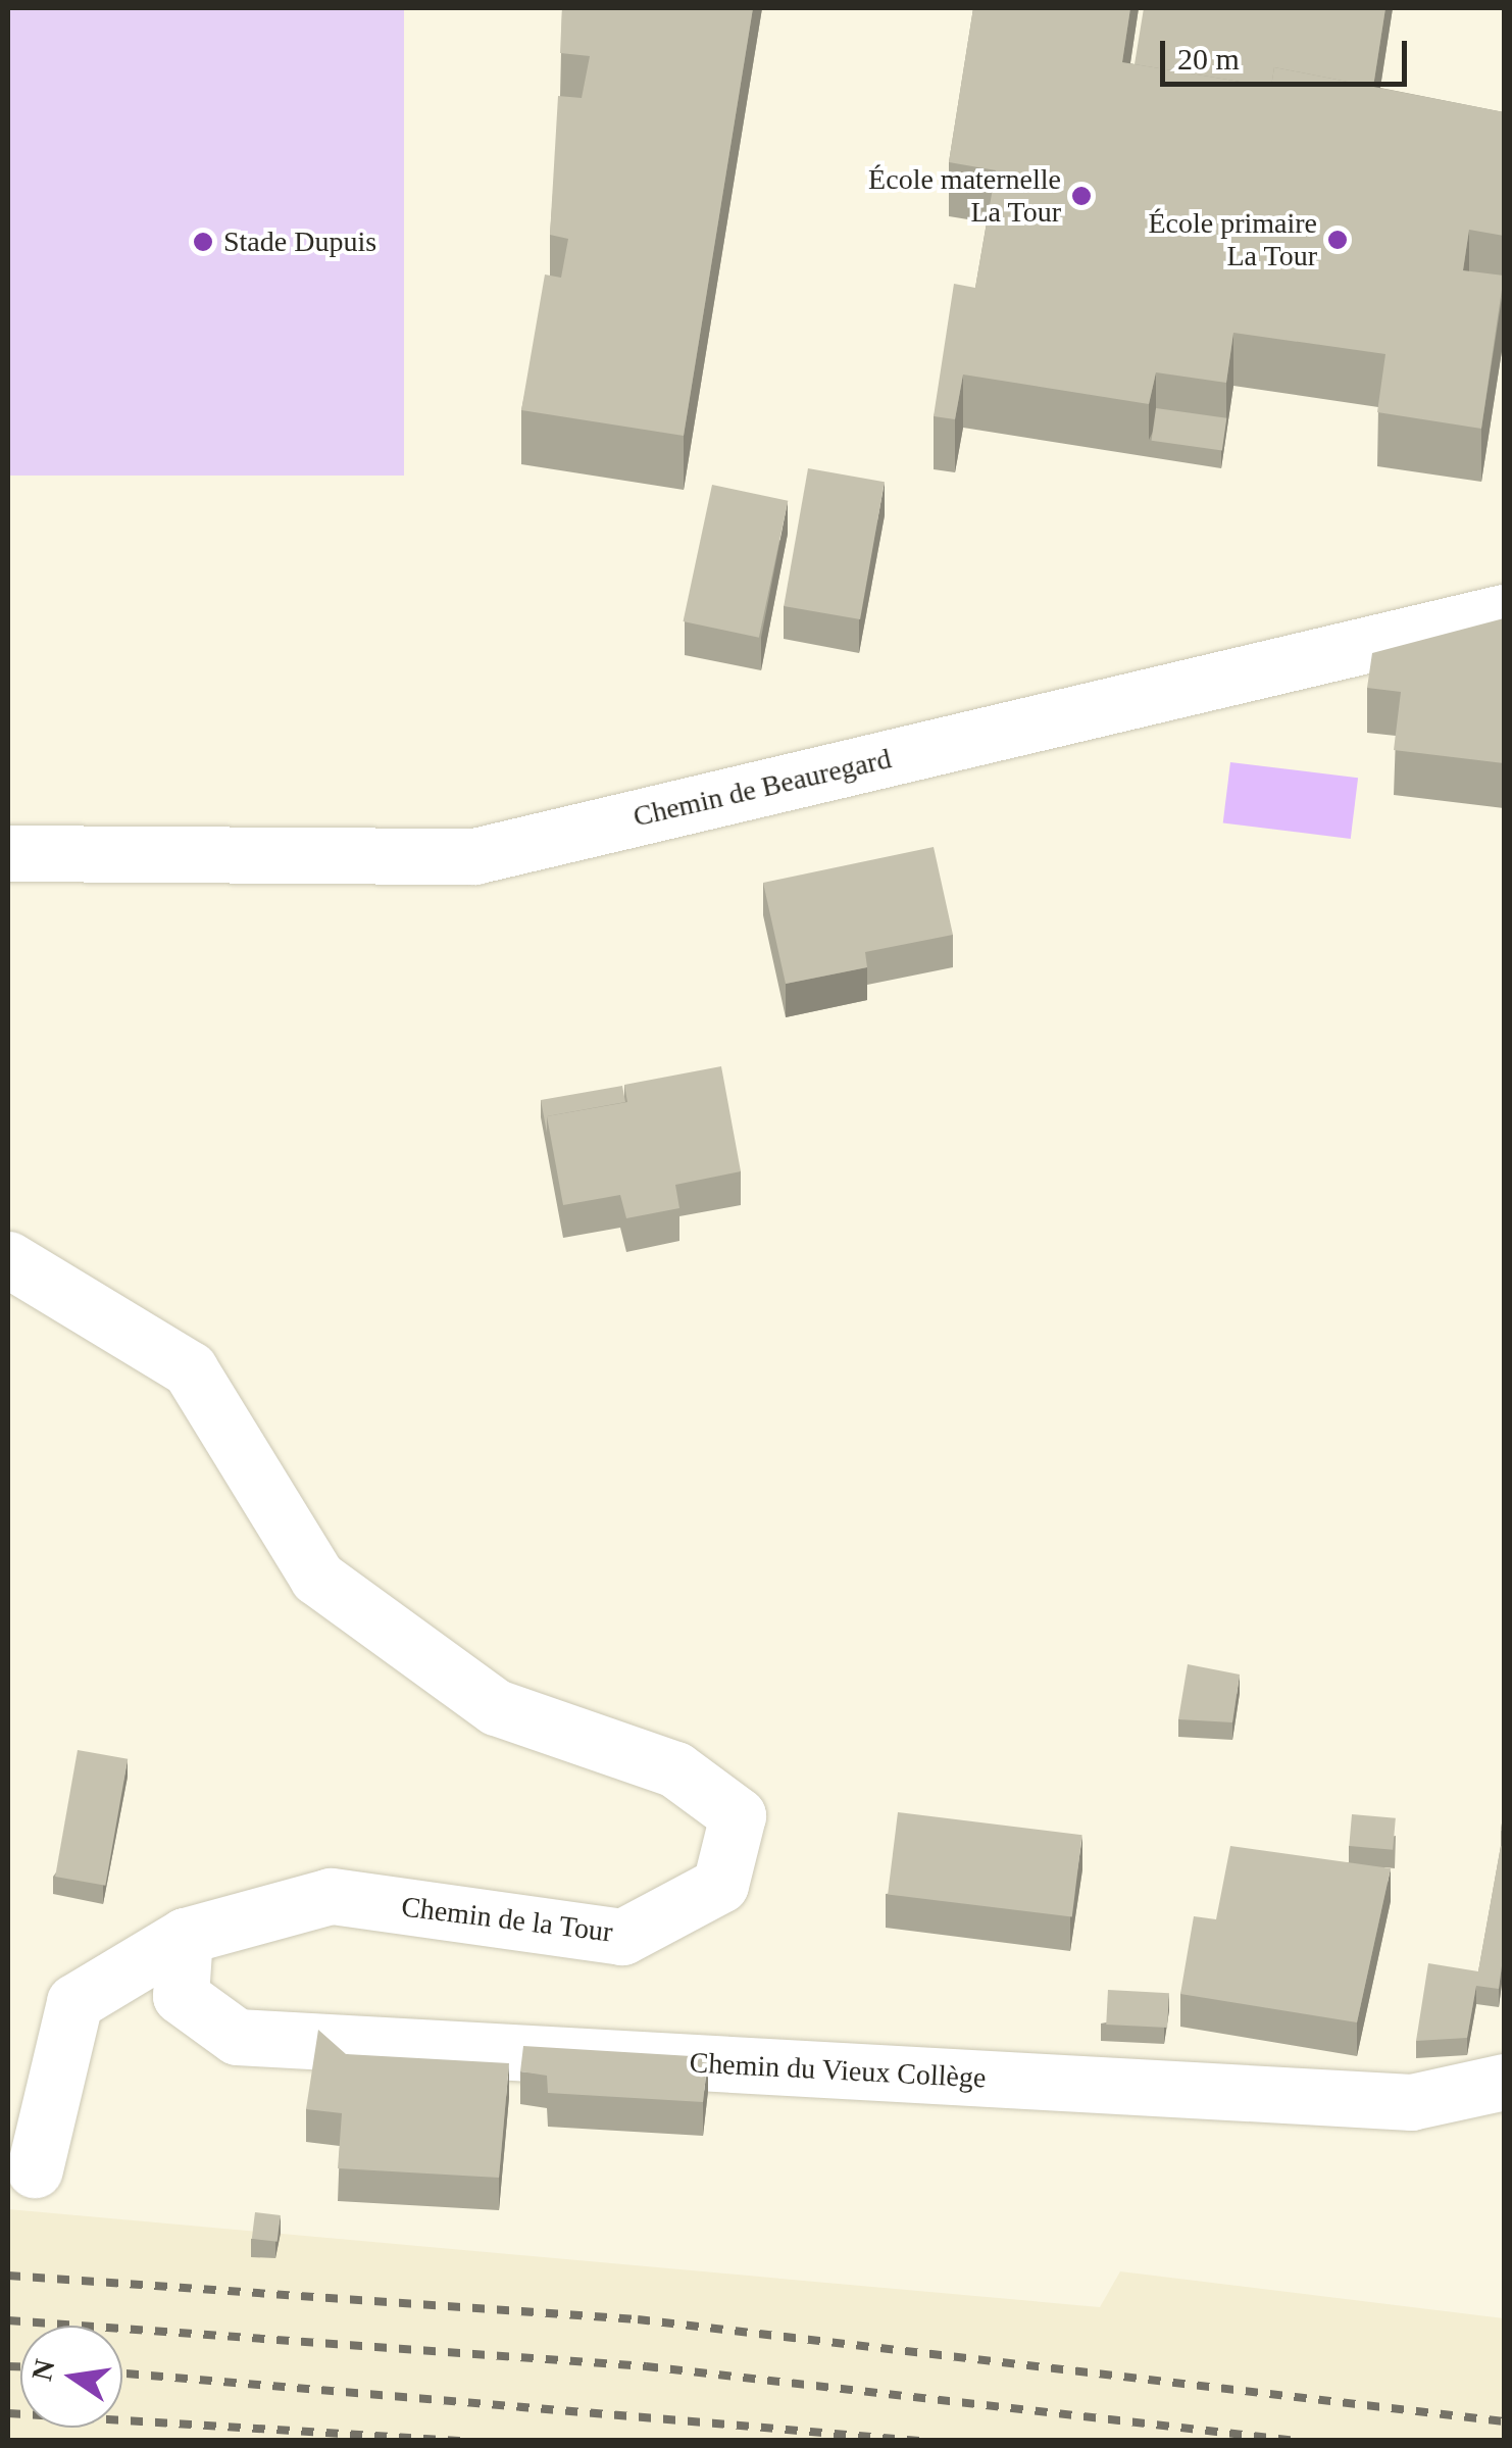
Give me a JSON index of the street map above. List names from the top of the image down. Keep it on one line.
{"streets":{"street":["Chemin de Beauregard","Chemin de la Tour","Chemin du Vieux Collège"]},"crossings":[["Chemin de la Tour","Chemin du Vieux Collège"]],"places":["École maternelle La Tour","École primaire La Tour","Stade Dupuis"],"scale_bar":"20 m","north":"left"}
